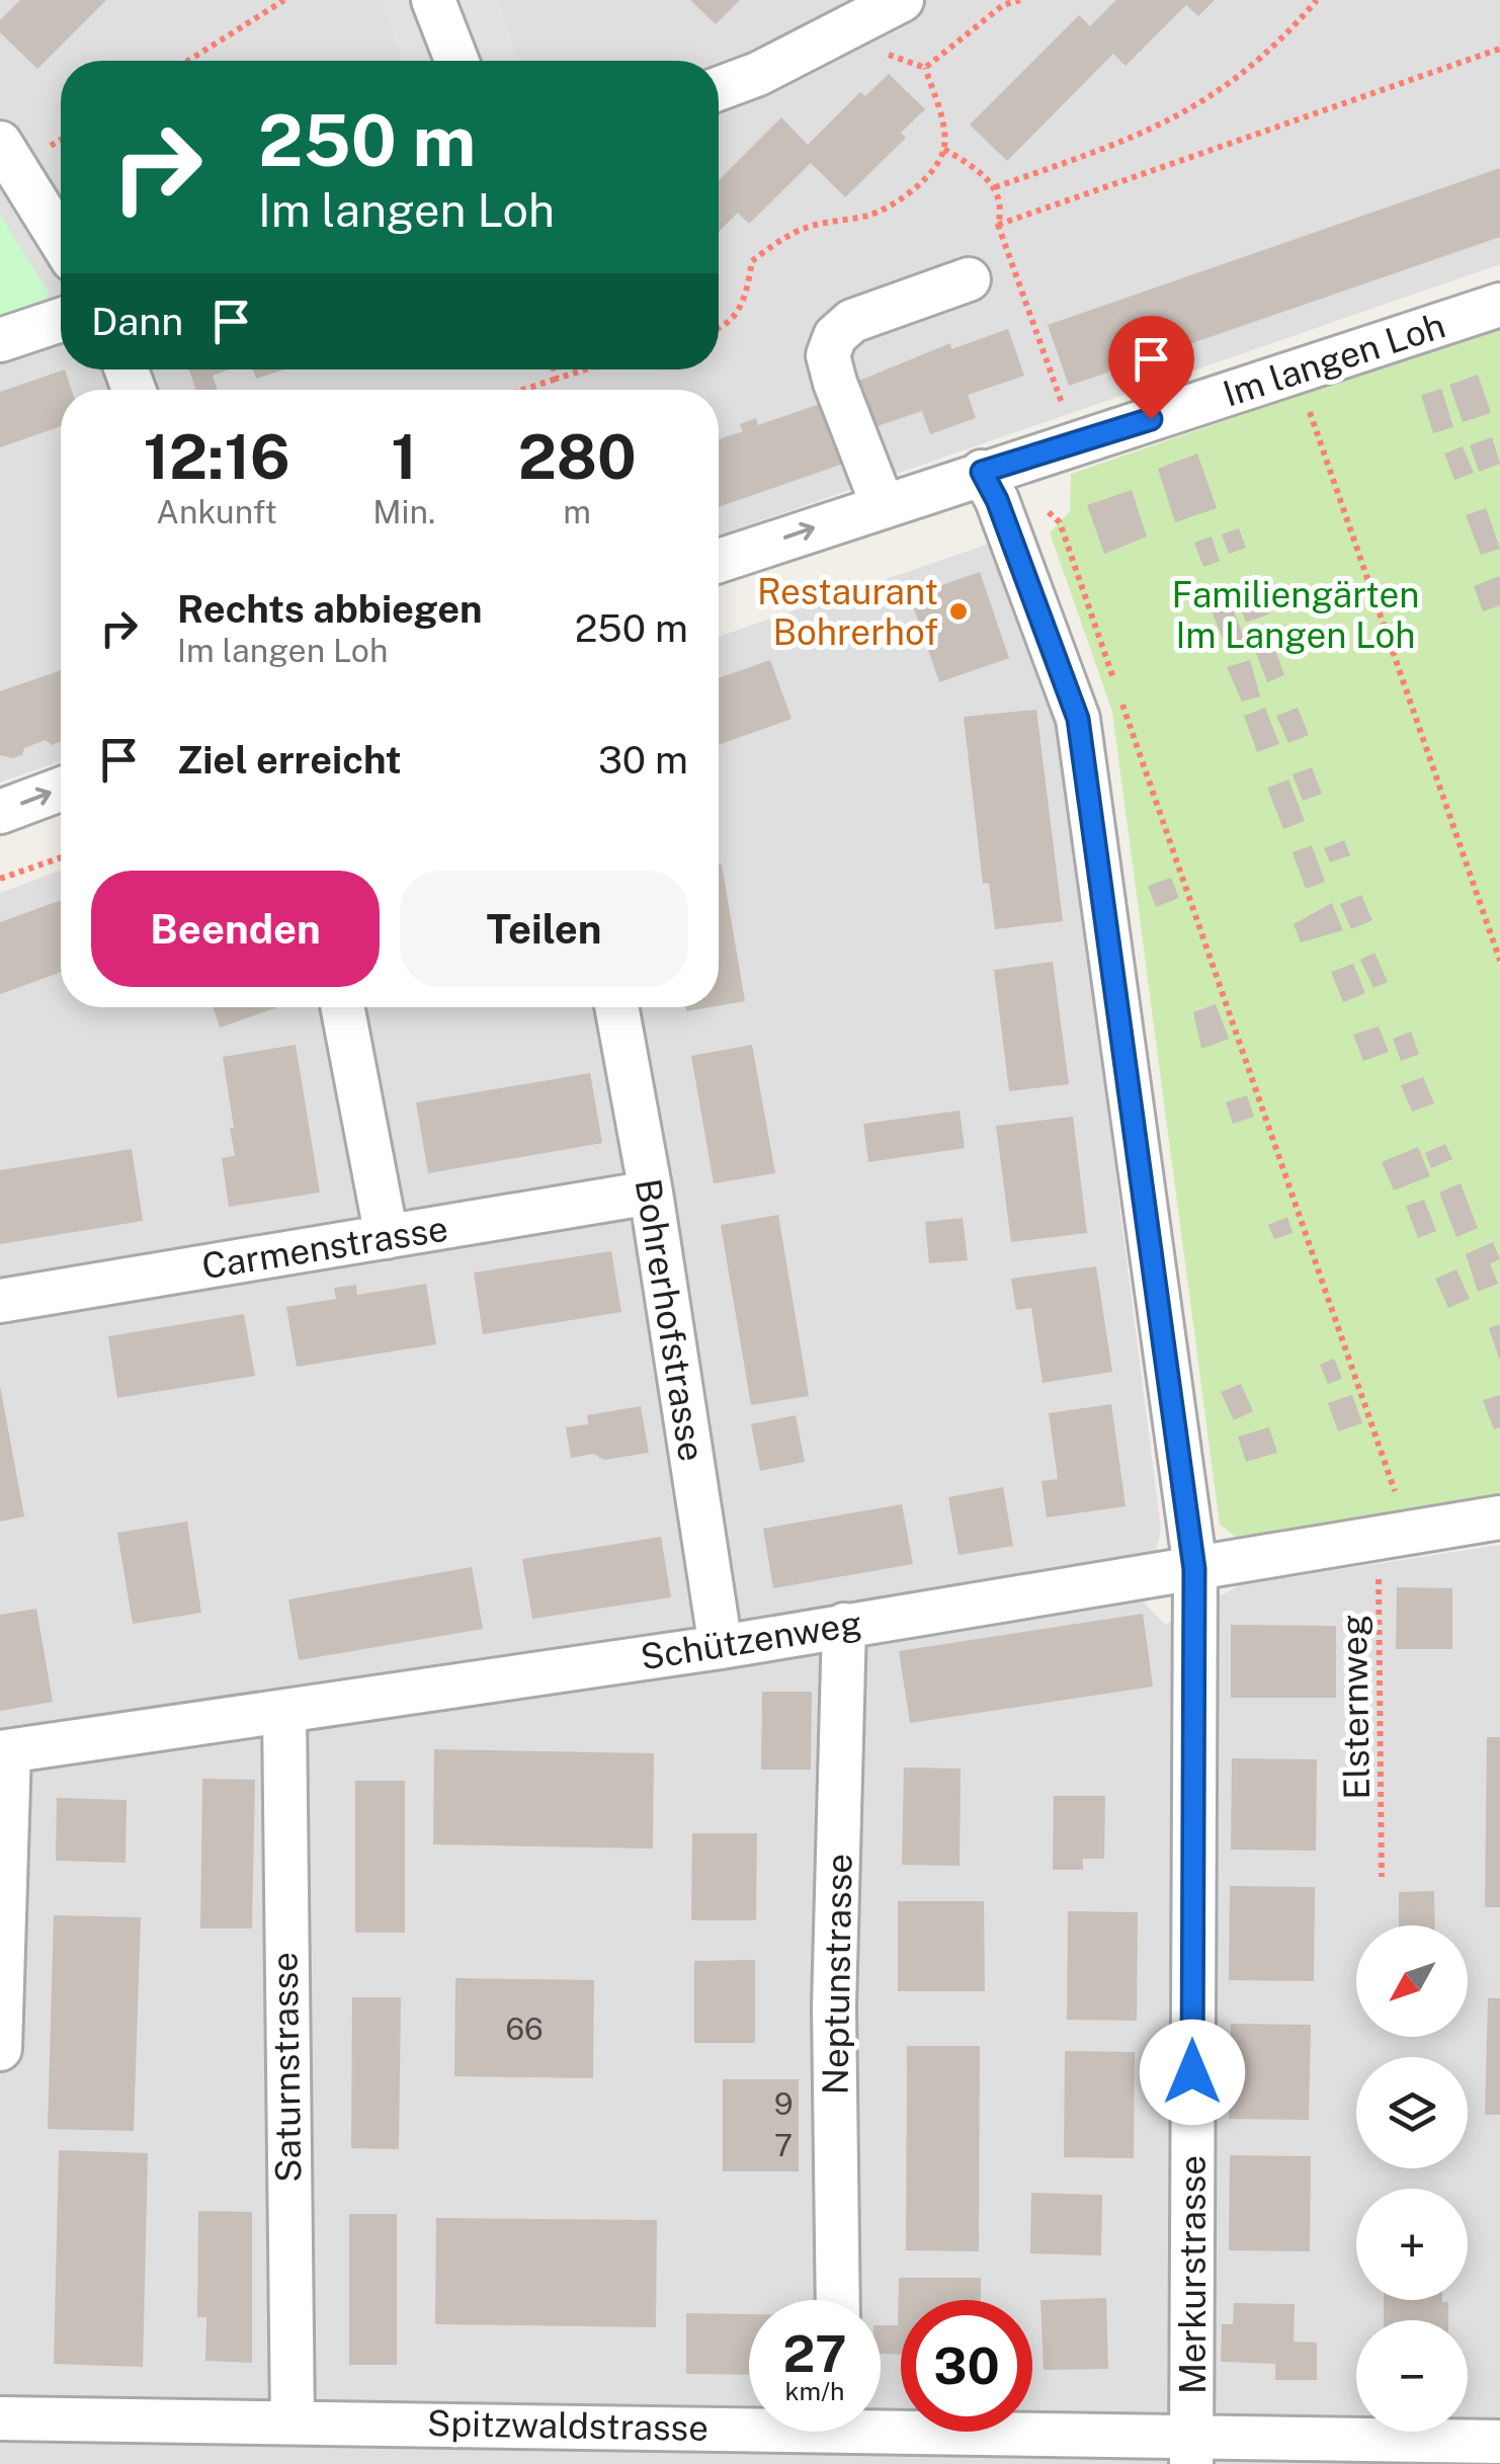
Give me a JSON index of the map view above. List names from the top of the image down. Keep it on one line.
{"streets":{"street":["Im langen Loh","Carmenstrasse","Bohrerhofstrasse","Schützenweg","Neptunstrasse","Saturnstrasse","Merkurstrasse","Spitzwaldstrasse"],"path":["Elsternweg"]},"crossings":[["Im langen Loh","Elsternweg"],["Im langen Loh","Merkurstrasse"],["Carmenstrasse","Bohrerhofstrasse"],["Bohrerhofstrasse","Schützenweg"],["Schützenweg","Elsternweg"],["Schützenweg","Neptunstrasse"],["Schützenweg","Saturnstrasse"],["Schützenweg","Merkurstrasse"],["Elsternweg","Merkurstrasse"],["Saturnstrasse","Spitzwaldstrasse"],["Merkurstrasse","Spitzwaldstrasse"]],"parks":["Familiengärten Im Langen Loh"],"places":["Restaurant Bohrerhof"],"house_numbers":["66","9","7"],"north":"bottom left","page":{"turn":["250 m","Im langen Loh"],"then":"Dann","eta":["12:16","Ankunft","1","Min.","280","m"],"list":[{"name":"Rechts abbiegen","note":"Im langen Loh","value":"250 m"},{"name":"Ziel erreicht","value":"30 m"}],"buttons":["Beenden","Teilen"],"map_buttons":["+","−"],"speed":"27 km/h","limit":"30"}}
